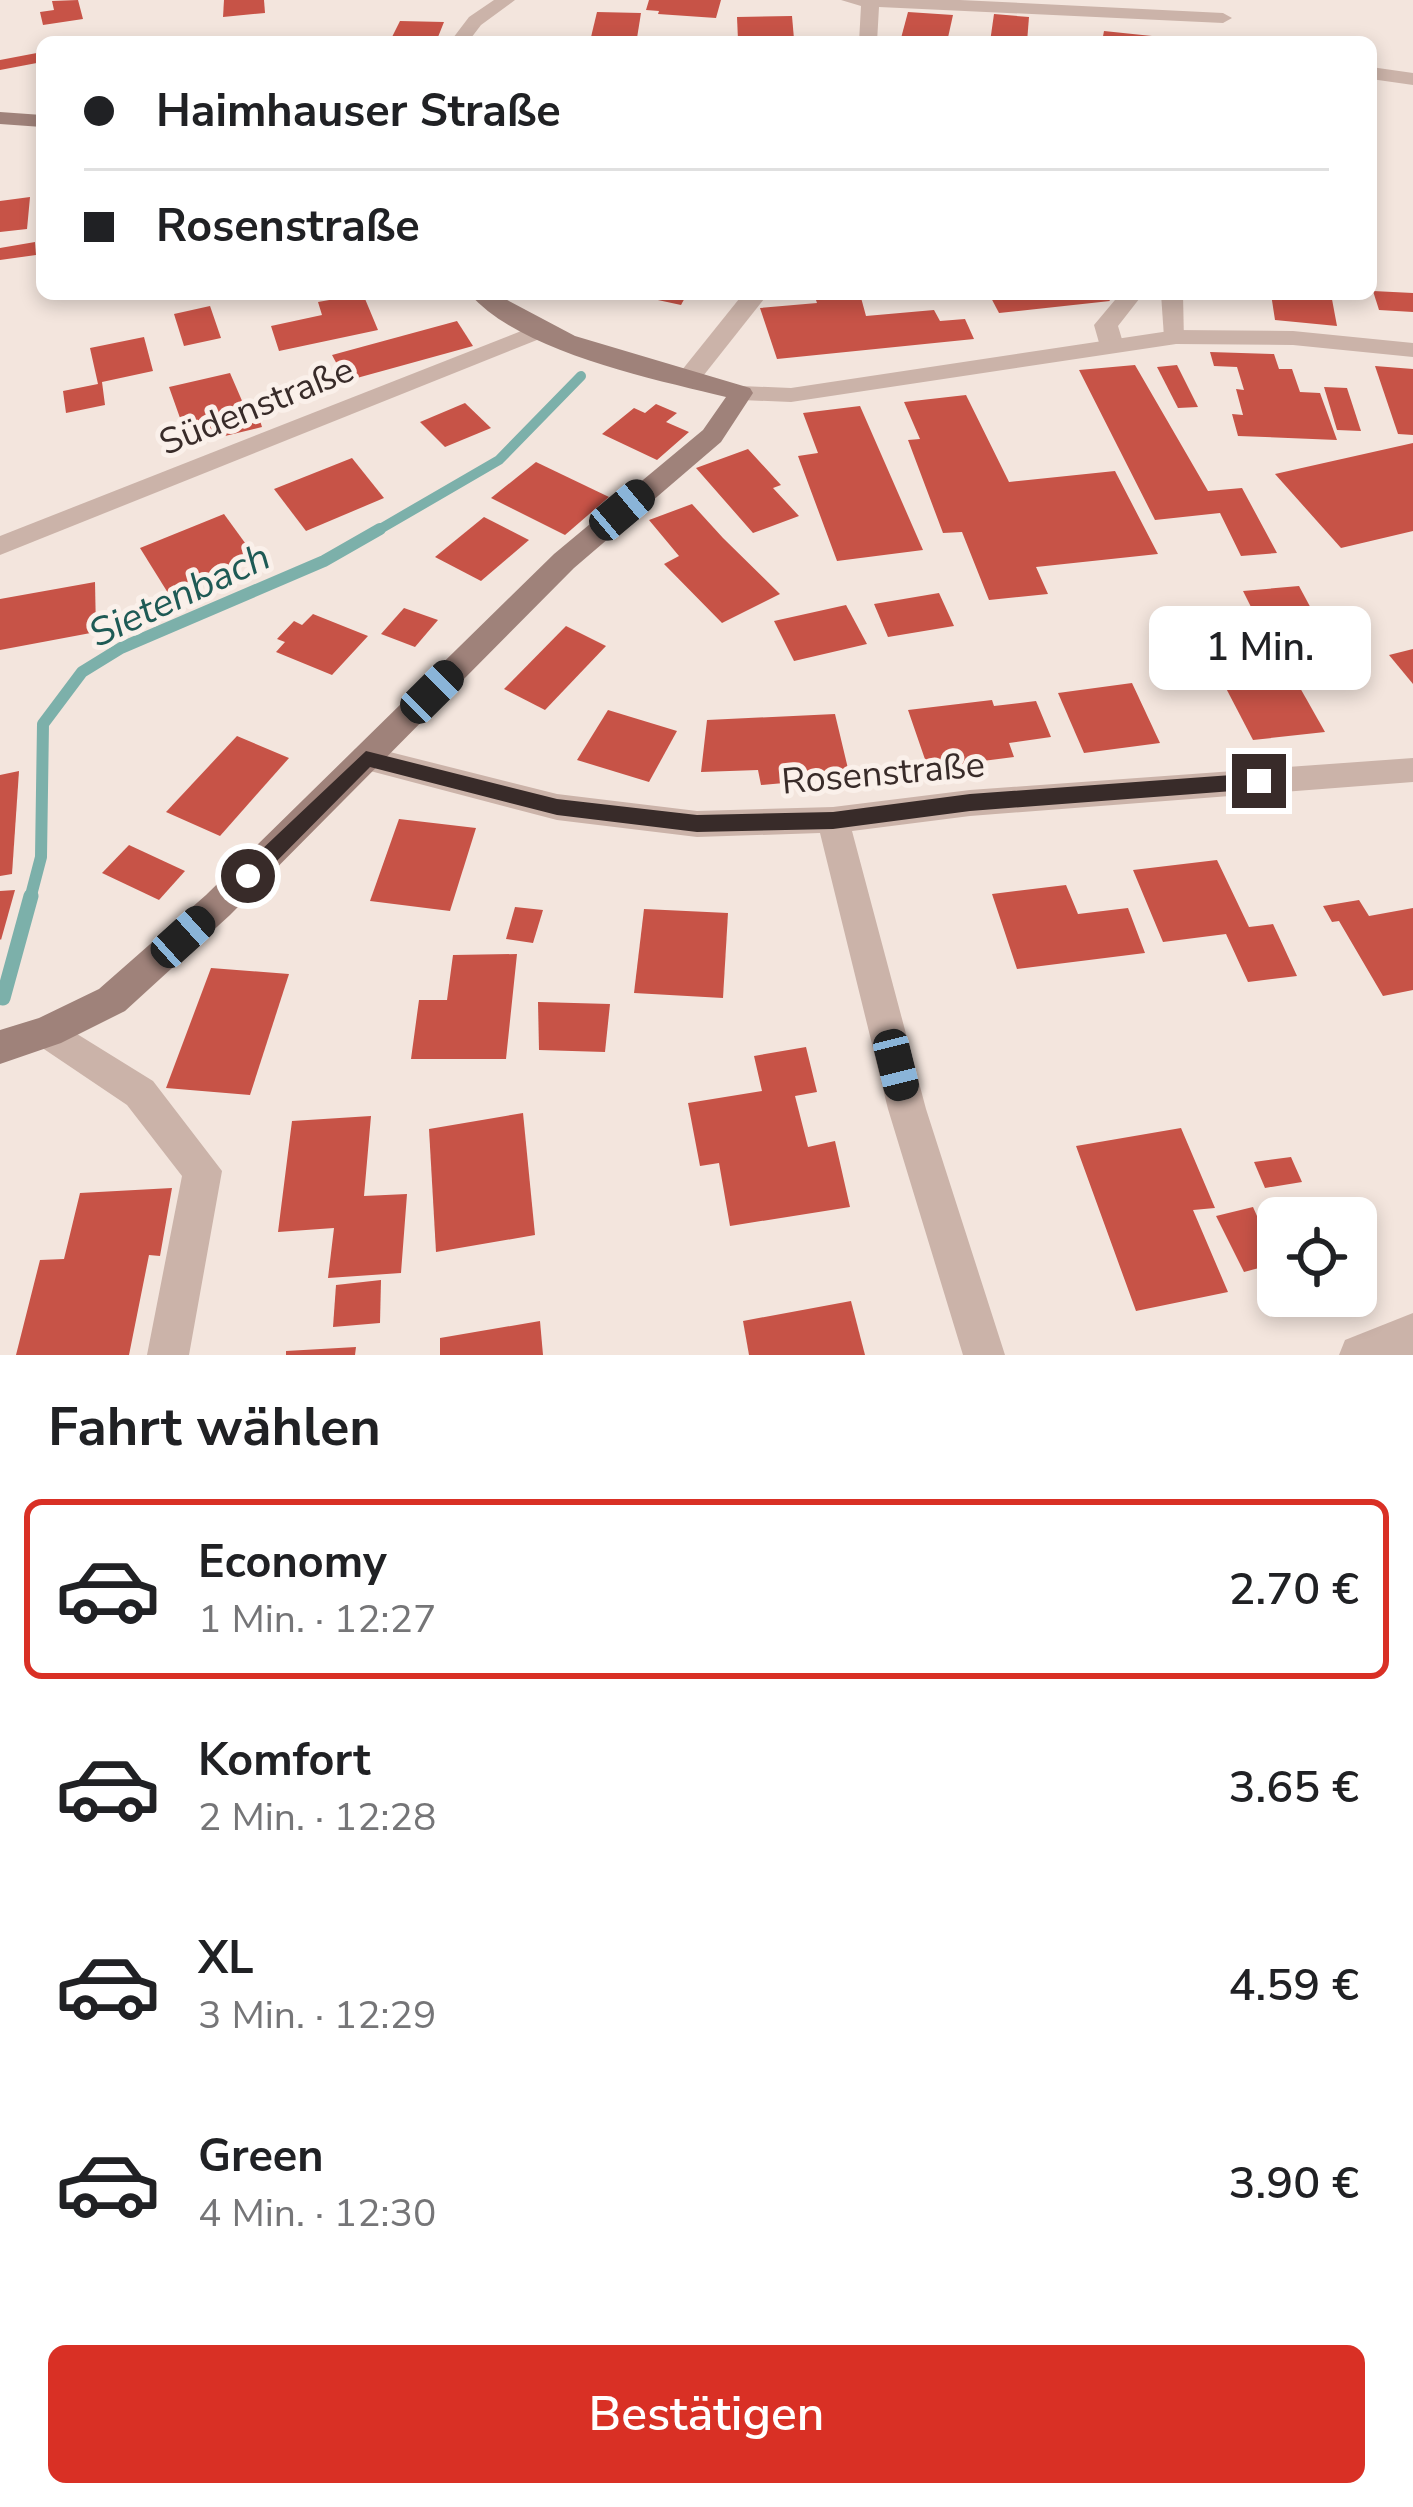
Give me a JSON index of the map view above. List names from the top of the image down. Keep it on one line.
{"streets":{"street":["Südenstraße","Rosenstraße"]},"water":["Sietenbach"],"page":{"banner":["Haimhauser Straße","Rosenstraße"],"bubble":"1 Min.","heading":"Fahrt wählen","list":[{"name":"Economy","note":"1 Min. · 12:27","value":"2.70 €"},{"name":"Komfort","note":"2 Min. · 12:28","value":"3.65 €"},{"name":"XL","note":"3 Min. · 12:29","value":"4.59 €"},{"name":"Green","note":"4 Min. · 12:30","value":"3.90 €"}],"buttons":"Bestätigen"}}
